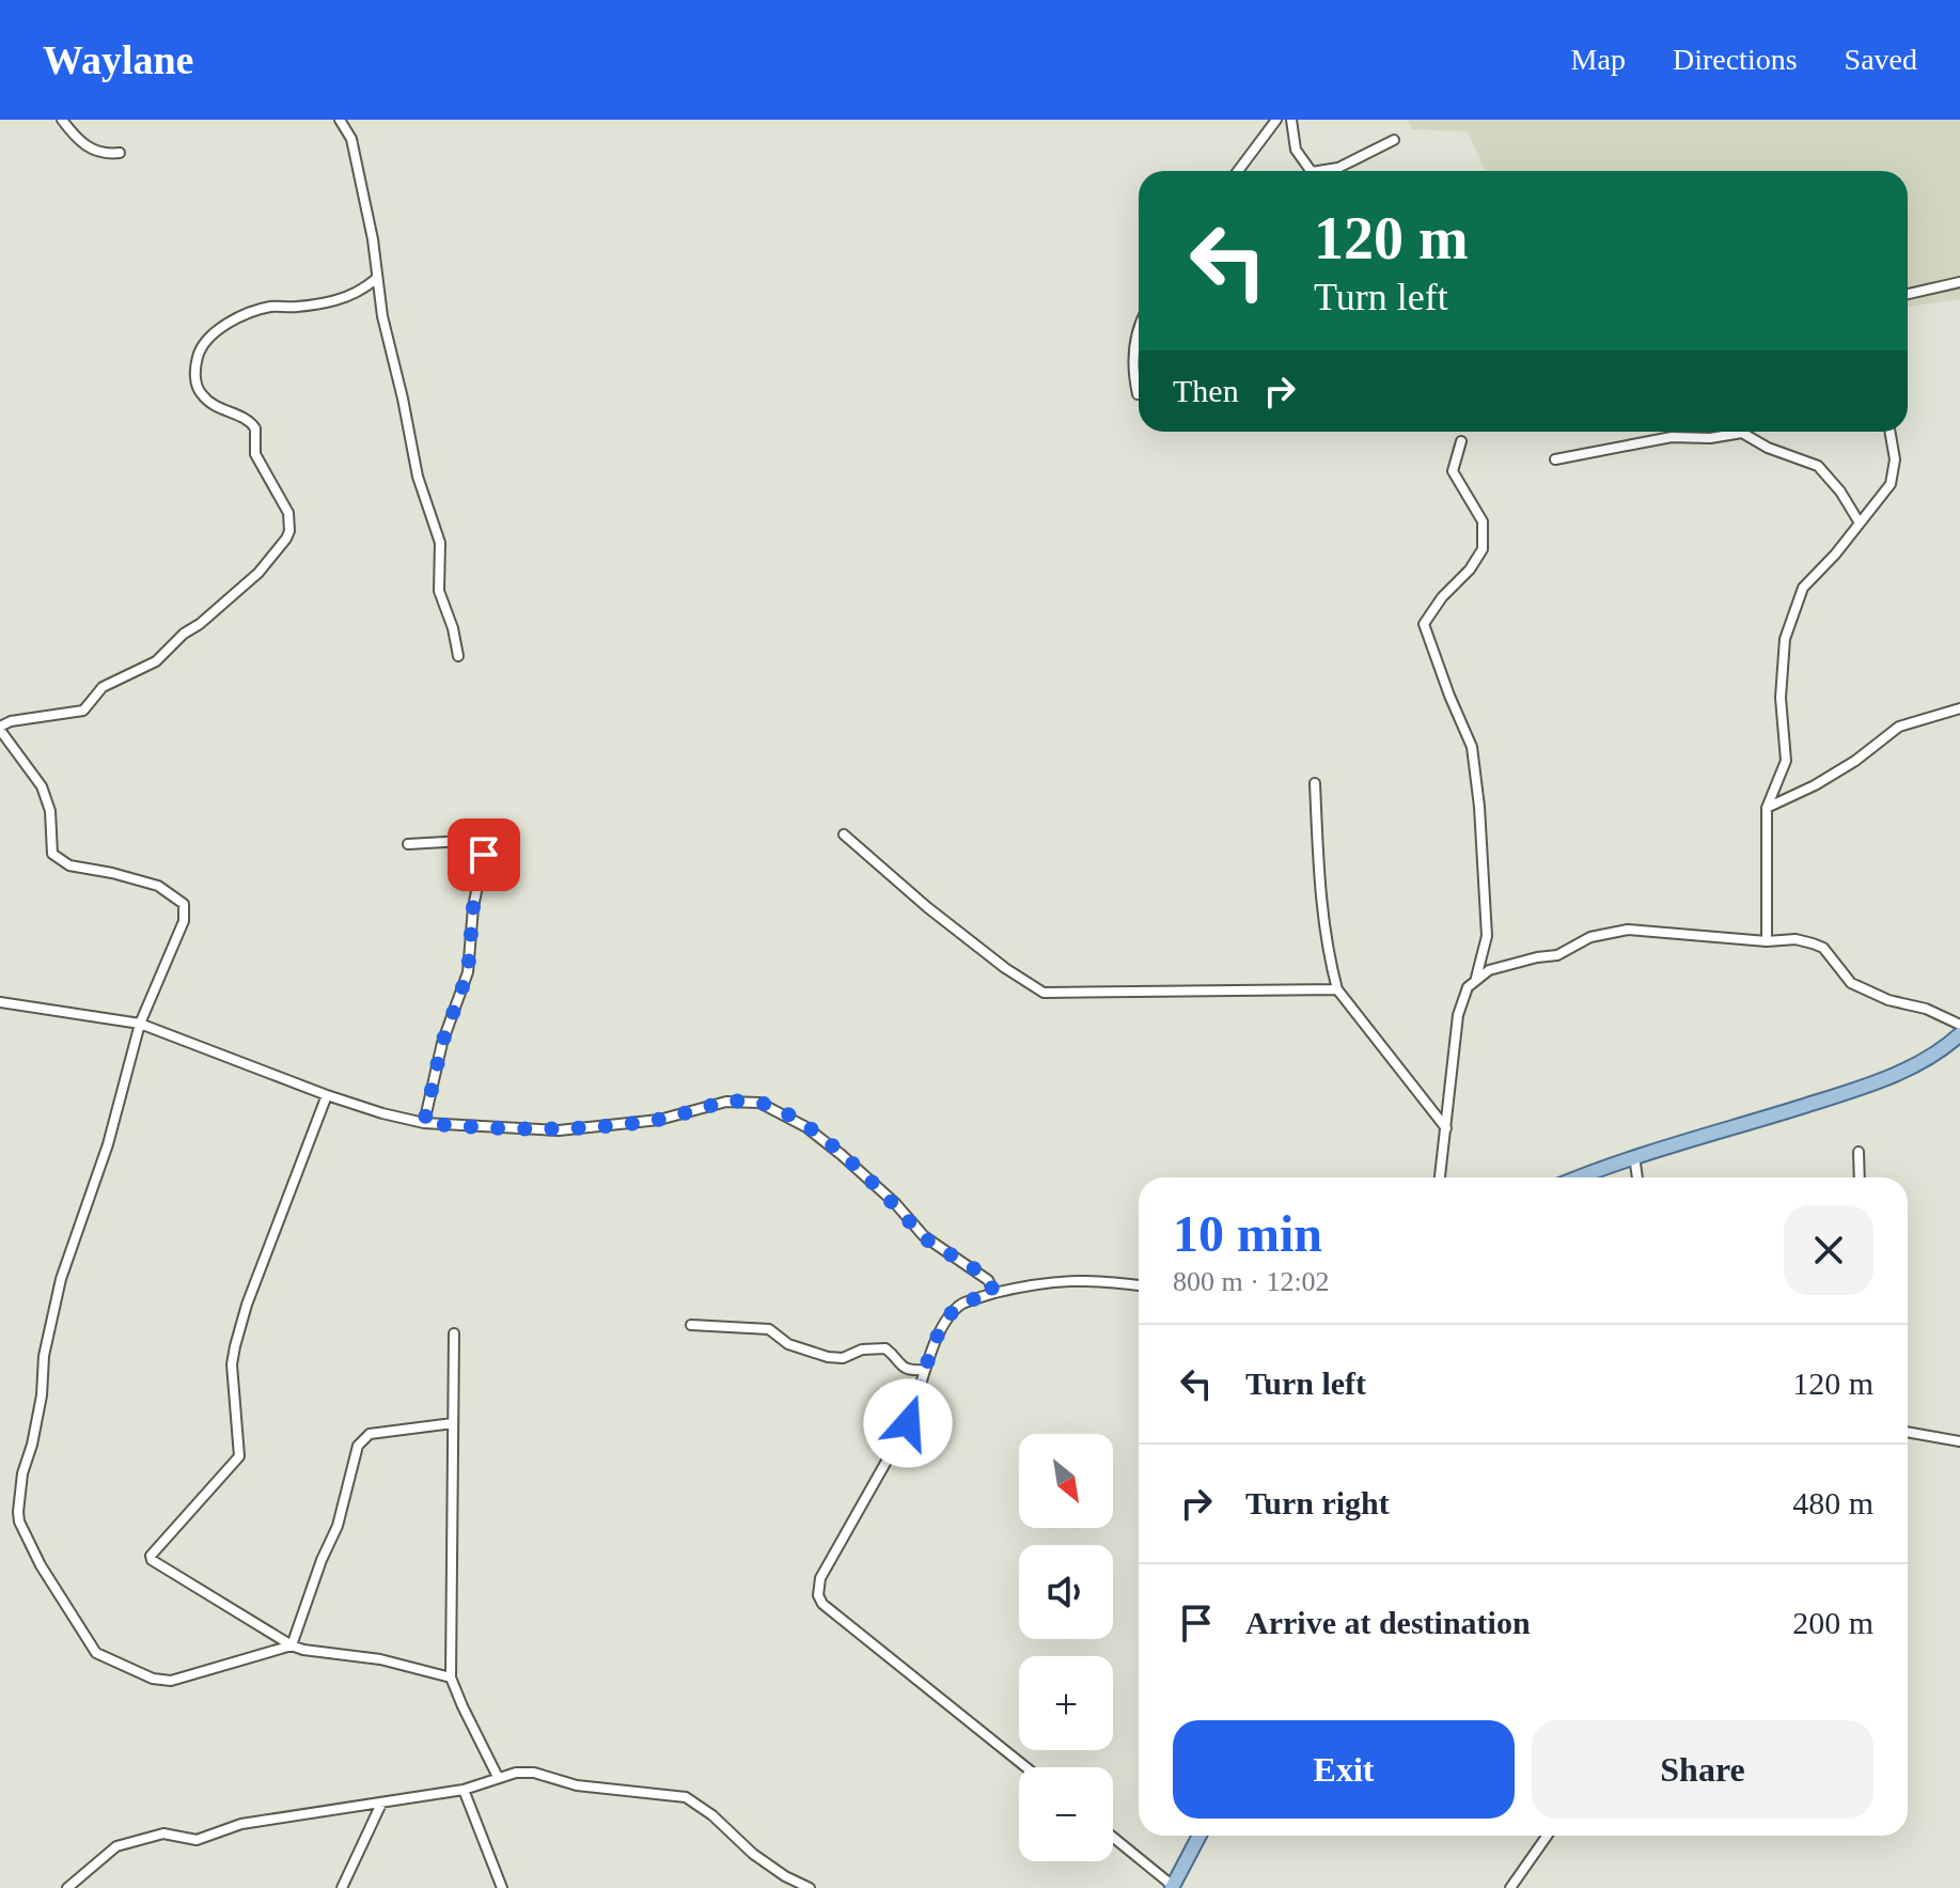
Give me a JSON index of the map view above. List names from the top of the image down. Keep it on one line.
{"north":"bottom right","page":{"header":"Waylane","nav":["Map","Directions","Saved"],"turn":["120 m","Turn left"],"then":"Then","heading":["10 min","800 m · 12:02"],"list":[{"name":"Turn left","value":"120 m"},{"name":"Turn right","value":"480 m"},{"name":"Arrive at destination","value":"200 m"}],"map_buttons":["+","−"],"buttons":["Exit","Share"]}}
